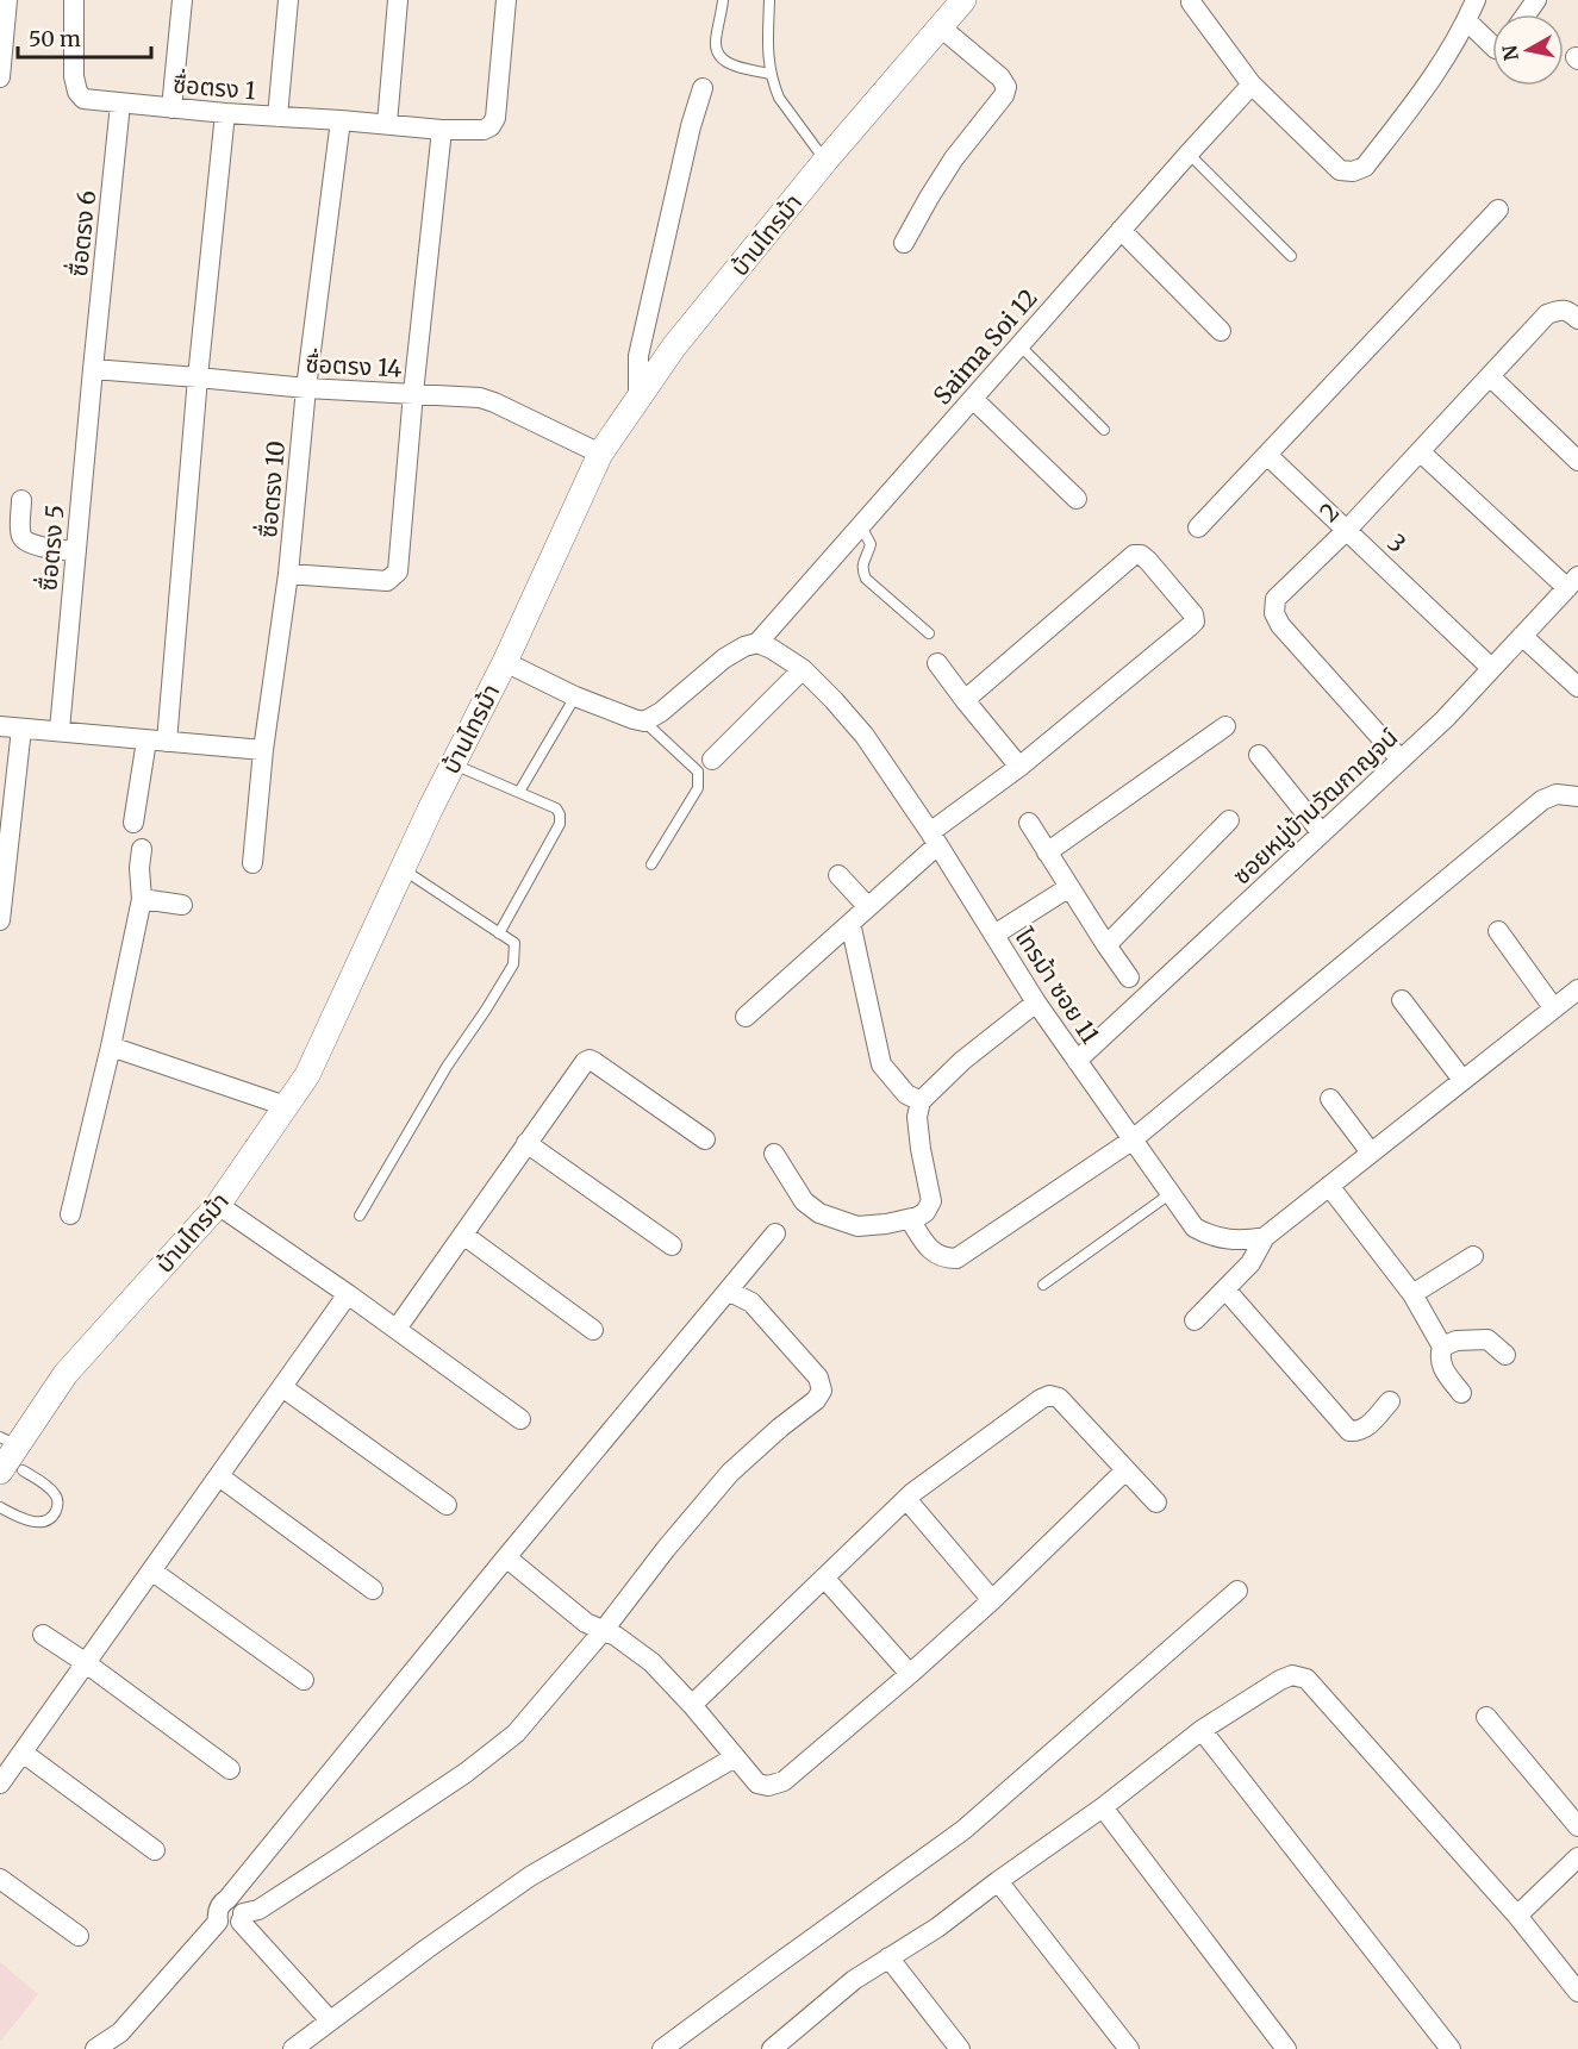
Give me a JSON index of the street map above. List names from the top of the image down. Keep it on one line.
{"streets":{"street":["ซื่อตรง 1","ซื่อตรง 6","บ้านไทรม้า","Saima Soi 12","ซื่อตรง 14","ซื่อตรง 10","2","3","ซื่อตรง 5","ซอยหมู่บ้านวัฒกาญจน์","ไทรม้า ซอย 11"]},"crossings":[["ซื่อตรง 1","ซื่อตรง 6"],["ซื่อตรง 1","ซื่อตรง 10"],["ซื่อตรง 6","ซื่อตรง 14"],["ซื่อตรง 6","ซื่อตรง 5"],["บ้านไทรม้า","ซื่อตรง 14"],["Saima Soi 12","ไทรม้า ซอย 11"],["ซื่อตรง 14","ซื่อตรง 10"],["ซื่อตรง 14","ซื่อตรง 5"],["2","3"],["2","ซอยหมู่บ้านวัฒกาญจน์"],["3","ซอยหมู่บ้านวัฒกาญจน์"],["ซอยหมู่บ้านวัฒกาญจน์","ไทรม้า ซอย 11"]],"scale_bar":"50 m","north":"left"}
